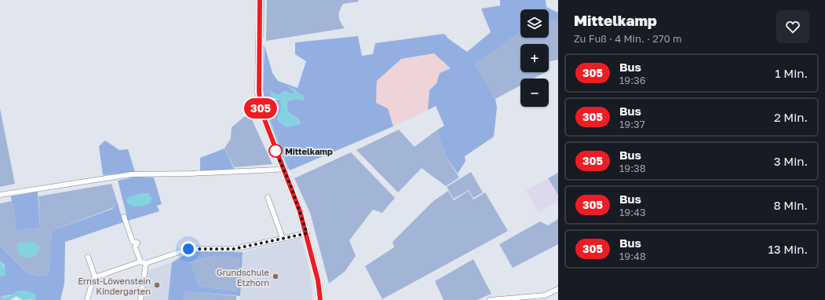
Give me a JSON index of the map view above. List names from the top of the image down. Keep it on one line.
{"places":["Mittelkamp","Grundschule Etzhorn","Ernst-Löwenstein Kindergarten"],"lines":["bus line 305"],"page":{"on_map":"305","heading":["Mittelkamp","Zu Fuß · 4 Min. · 270 m"],"map_buttons":["+","−"],"list":[{"mark":"305","name":"Bus","note":"19:36","value":"1 Min."},{"mark":"305","name":"Bus","note":"19:37","value":"2 Min."},{"mark":"305","name":"Bus","note":"19:38","value":"3 Min."},{"mark":"305","name":"Bus","note":"19:43","value":"8 Min."},{"mark":"305","name":"Bus","note":"19:48","value":"13 Min."}]}}
